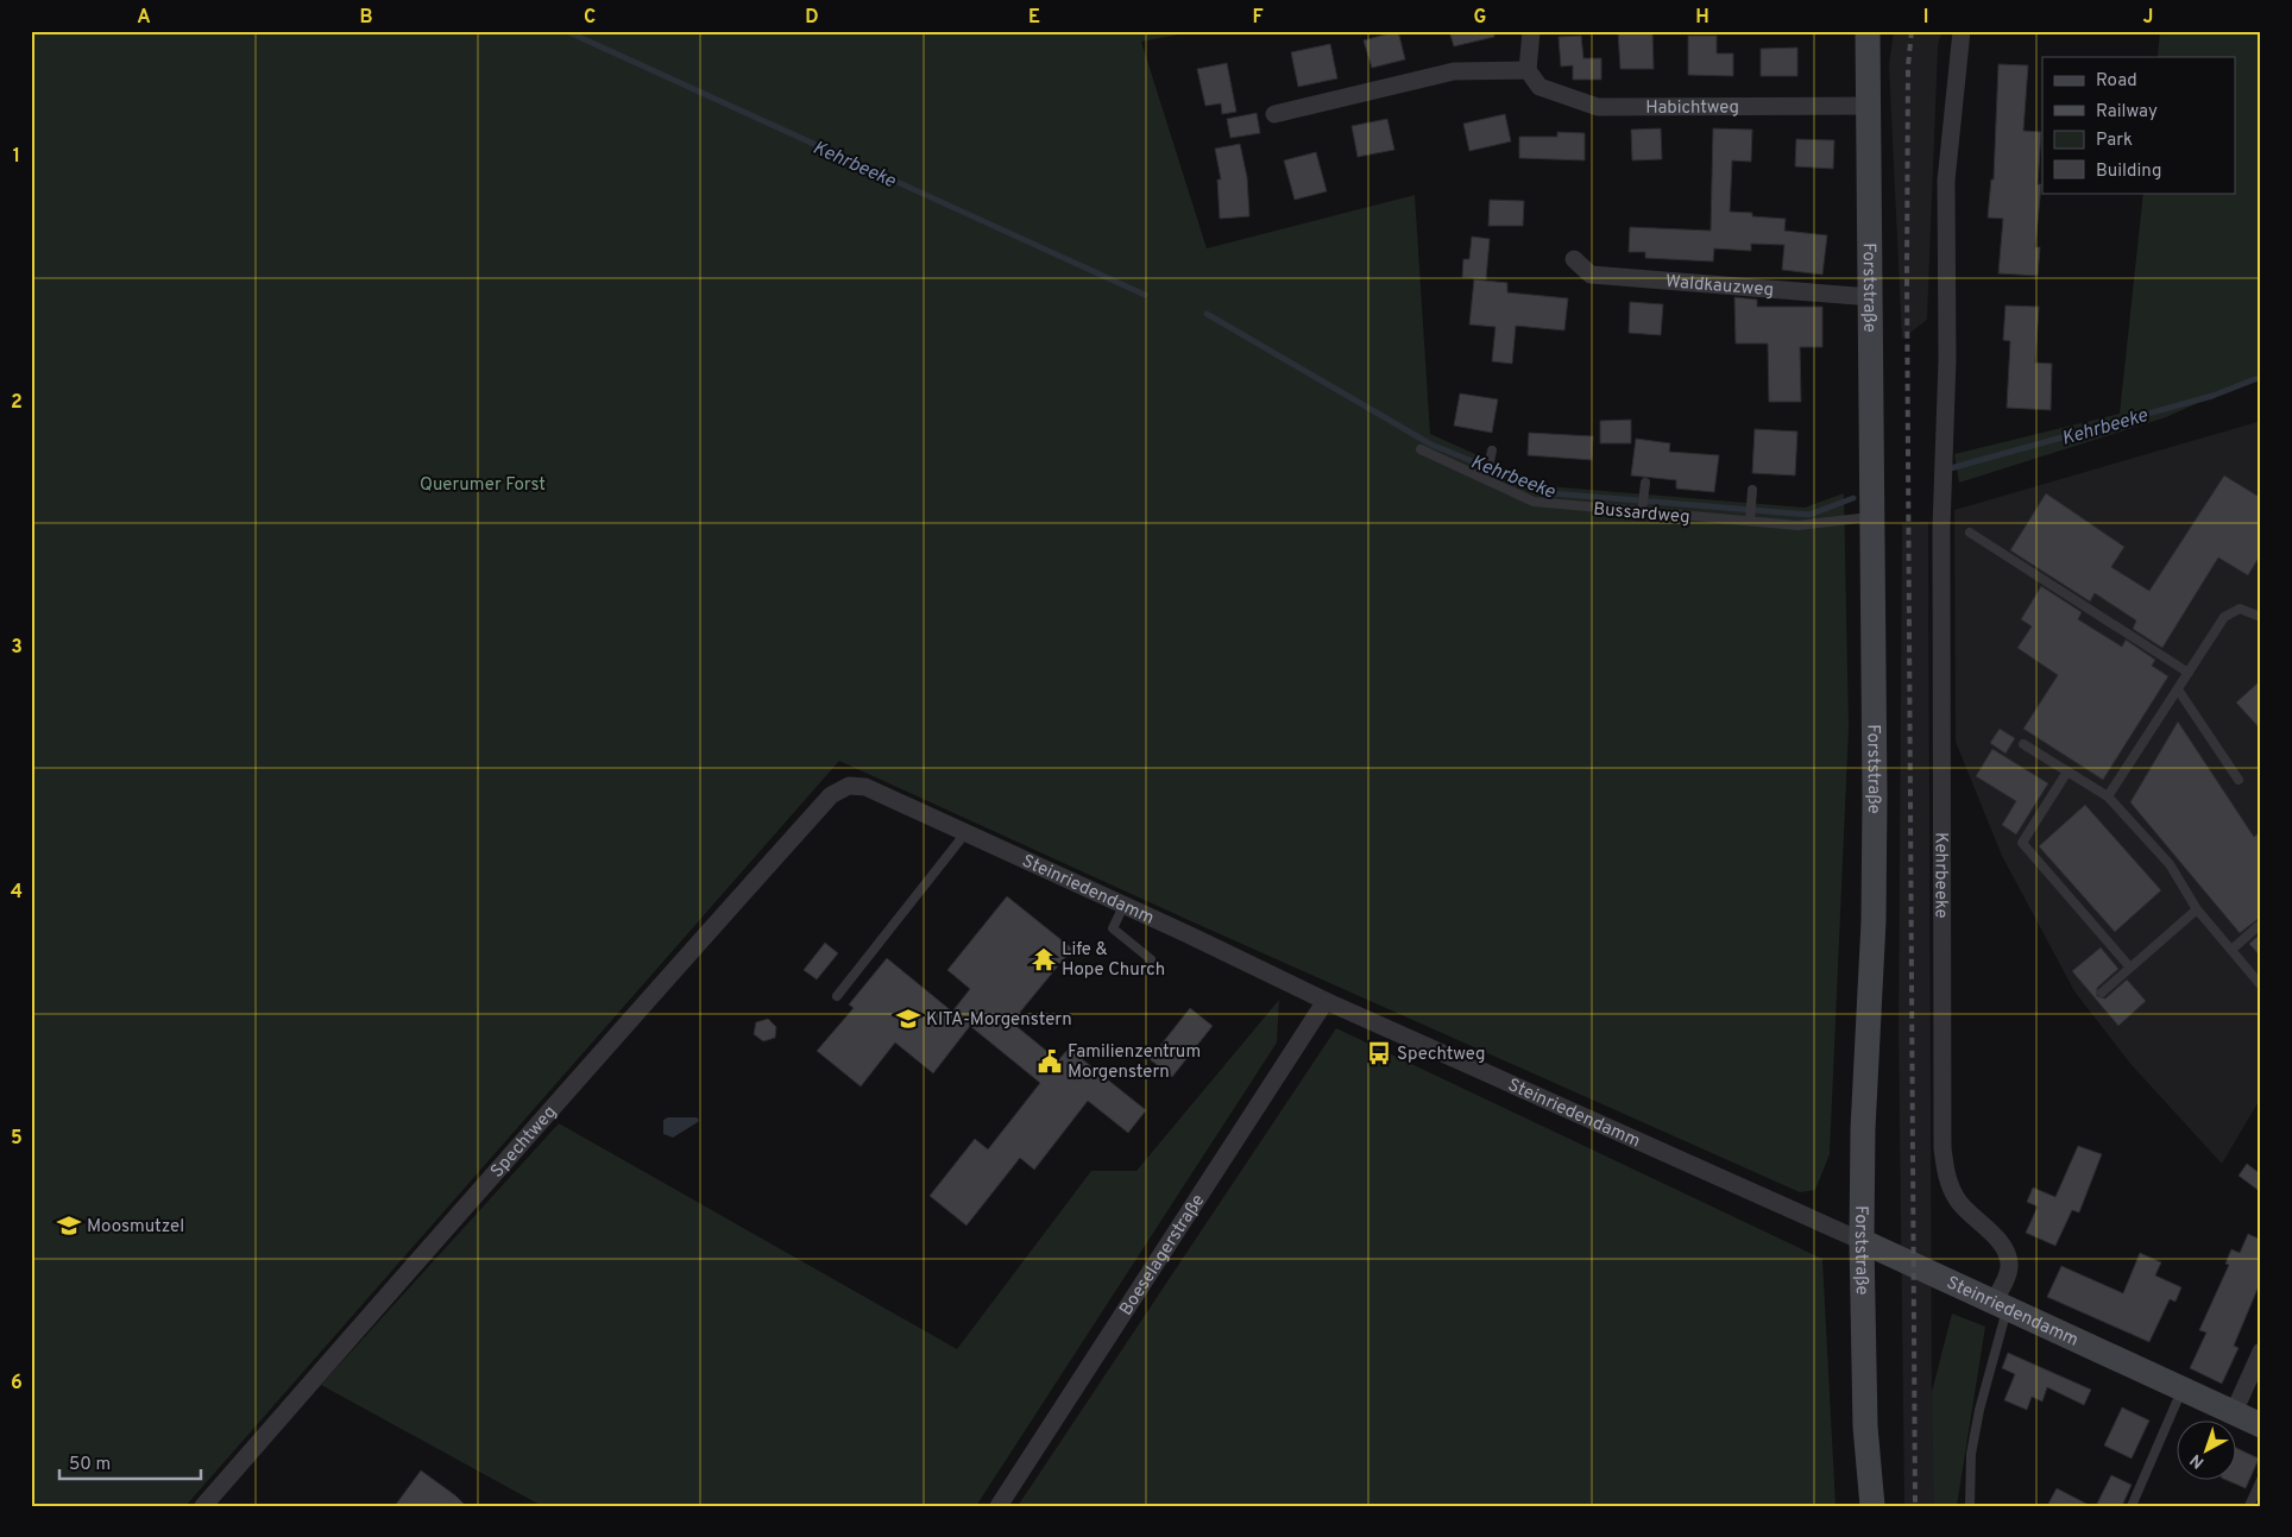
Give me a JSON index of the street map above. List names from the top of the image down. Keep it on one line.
{"streets":{"main road":["Forststraße","Steinriedendamm"],"street":["Habichtweg","Waldkauzweg","Kehrbeeke","Spechtweg","Boeselagerstraße"],"lane":["Bussardweg"]},"crossings":[["Habichtweg","Forststraße"],["Waldkauzweg","Forststraße"],["Forststraße","Bussardweg"],["Forststraße","Steinriedendamm"],["Kehrbeeke","Steinriedendamm"],["Steinriedendamm","Spechtweg"],["Steinriedendamm","Boeselagerstraße"]],"water":["Kehrbeeke"],"parks":["Querumer Forst"],"places":{"temple":["Life & Hope Church"],"school or university":["KITA-Morgenstern","Moosmutzel"],"bus stop":["Spechtweg"],"public building":["Familienzentrum Morgenstern"]},"legend":["Road","Railway","Park","Building"],"scale_bar":"50 m","north":"bottom left","grid":{"columns":["A","B","C","D","E","F","G","H","I","J"],"rows":["1","2","3","4","5","6"]}}
